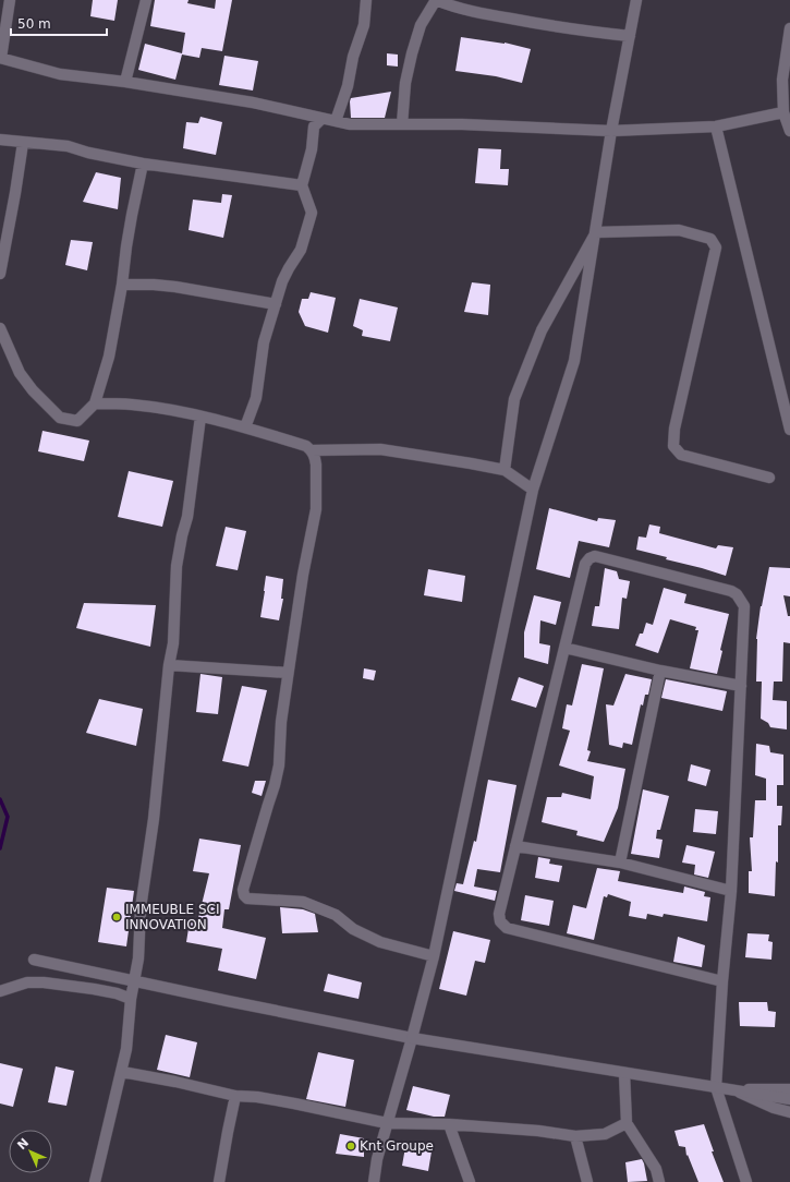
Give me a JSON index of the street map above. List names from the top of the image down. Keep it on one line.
{"places":["IMMEUBLE SCI INNOVATION","Knt Groupe"],"scale_bar":"50 m","north":"top left"}
